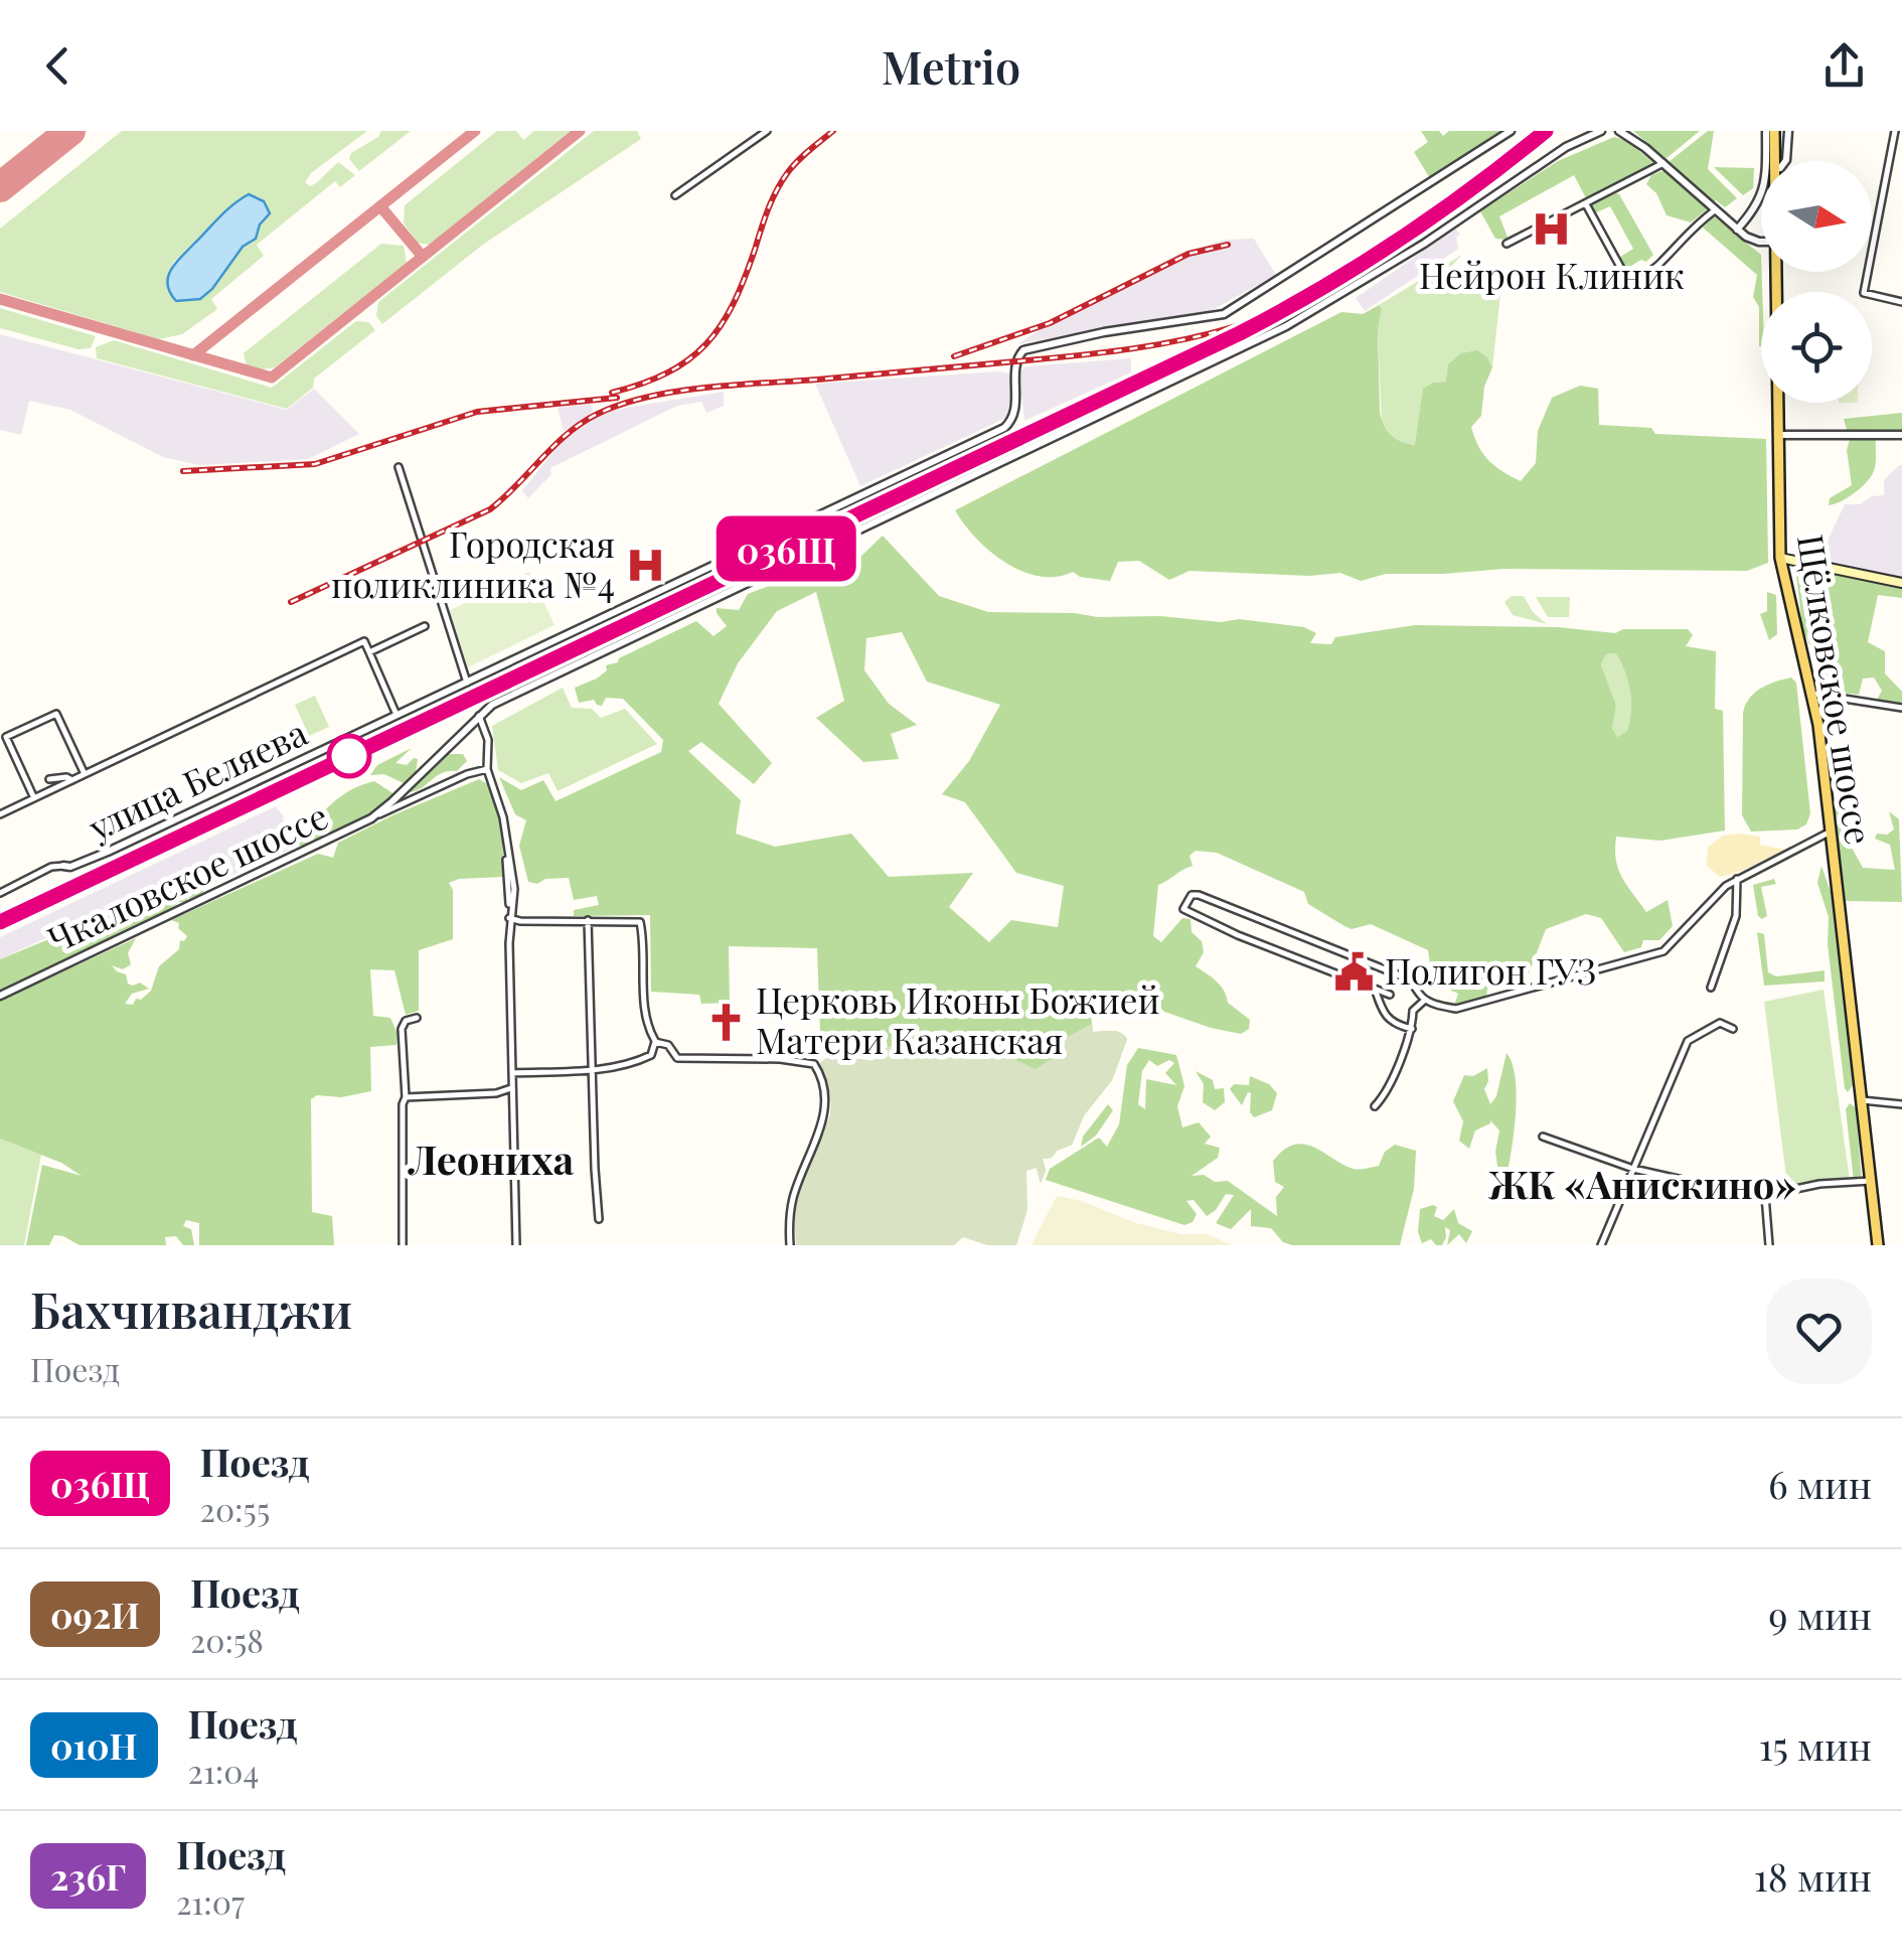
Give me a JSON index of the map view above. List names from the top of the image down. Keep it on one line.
{"streets":{"main road":["Щёлковское шоссе"],"street":["улица Беляева","Чкаловское шоссе"]},"districts":["Леониха","ЖК «Анискино»"],"places":{"hospital":["Нейрон Клиник","Городская поликлиника №4"],"public building":["Полигон ГУЗ"],"church":["Церковь Иконы Божией Матери Казанская"]},"north":"right","page":{"header":"Metrio","on_map":"036Щ","heading":["Бахчиванджи","Поезд"],"list":[{"mark":"036Щ","name":"Поезд","note":"20:55","value":"6 мин"},{"mark":"092И","name":"Поезд","note":"20:58","value":"9 мин"},{"mark":"010Н","name":"Поезд","note":"21:04","value":"15 мин"},{"mark":"236Г","name":"Поезд","note":"21:07","value":"18 мин"}]}}
